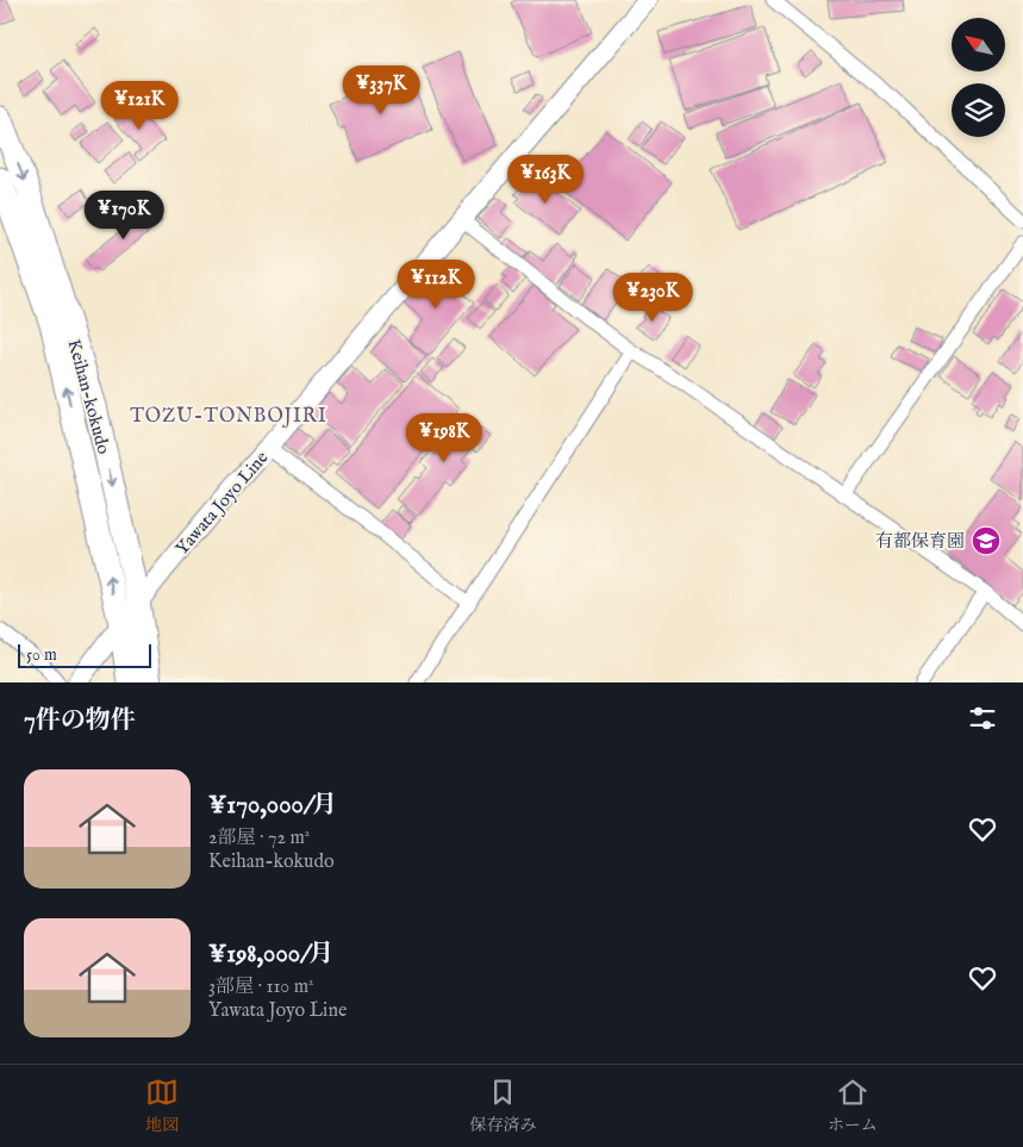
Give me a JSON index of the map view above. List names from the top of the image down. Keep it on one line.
{"streets":{"highway":["Keihan-kokudo"],"main road":["Yawata Joyo Line"]},"crossings":[["Keihan-kokudo","Yawata Joyo Line"]],"districts":["TOZU-TONBOJIRI"],"places":{"school or university":["有都保育園"]},"scale_bar":"50 m","north":"top left","page":{"price":["¥337K","¥121K","¥163K","¥170K","¥112K","¥230K","¥198K"],"scale":"50 m","heading":"7件の物件","list":[{"name":"¥170,000/月","note":"2部屋 · 72 m² · Keihan-kokudo"},{"name":"¥198,000/月","note":"3部屋 · 110 m² · Yawata Joyo Line"}],"tabs":["地図","保存済み","ホーム"]}}
